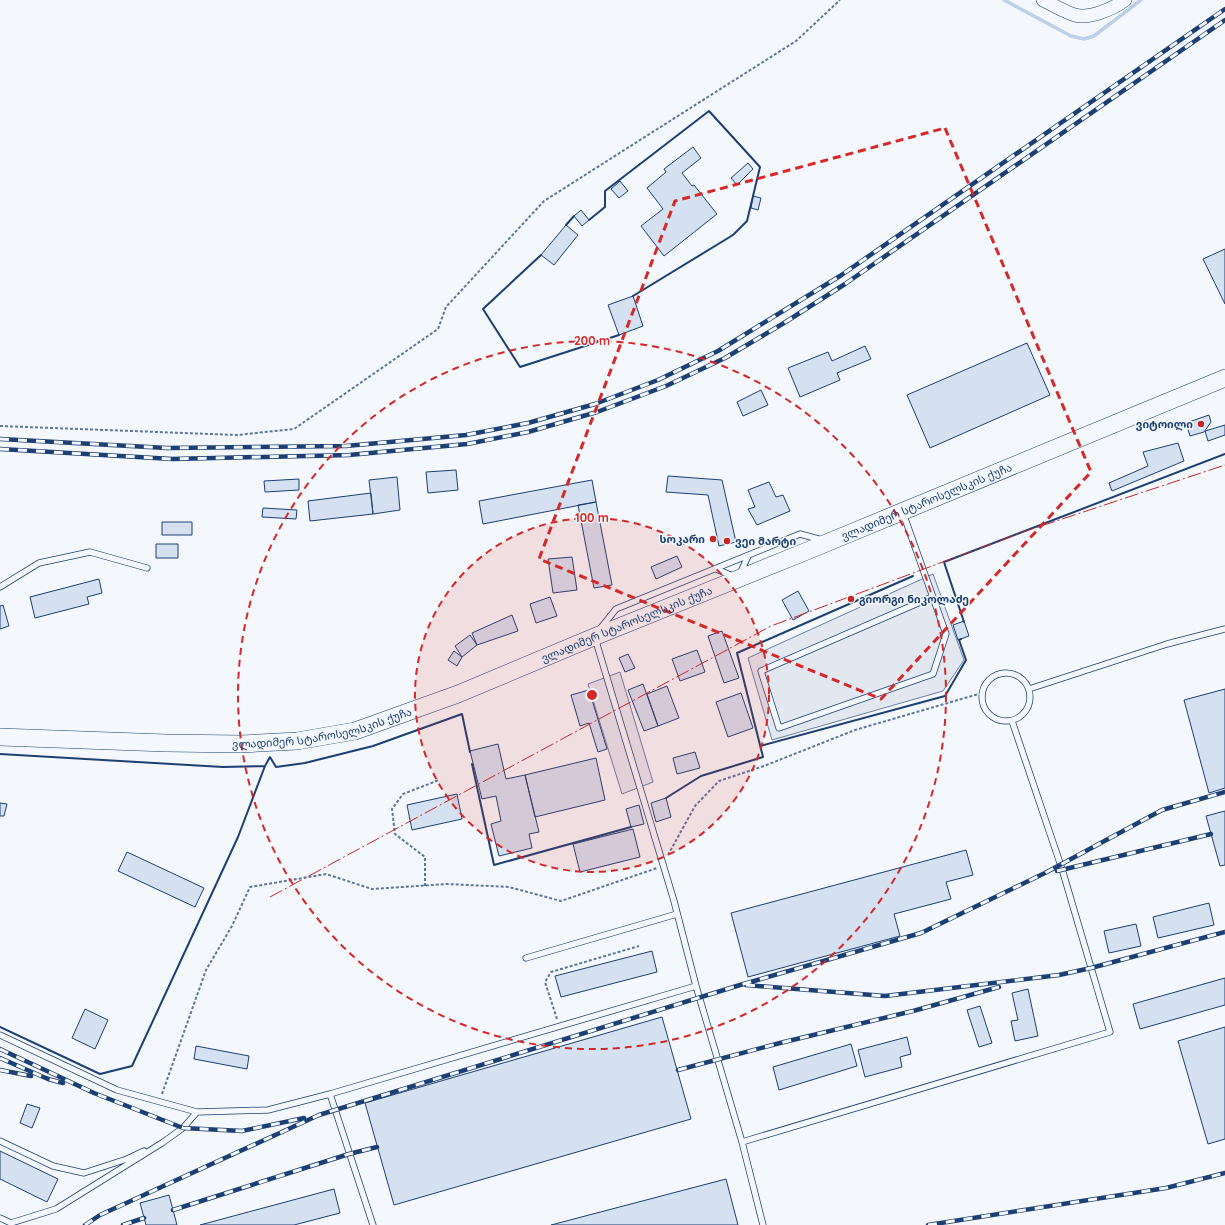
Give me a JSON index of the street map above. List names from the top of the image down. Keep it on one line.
{"streets":{"main road":["ვლადიმერ სტაროსელსკის ქუჩა"]},"places":["ვიტოილი","სოკარი","ვეი მარტი","გიორგი ნიკოლაძე"],"rings":["200 m","100 m"]}
